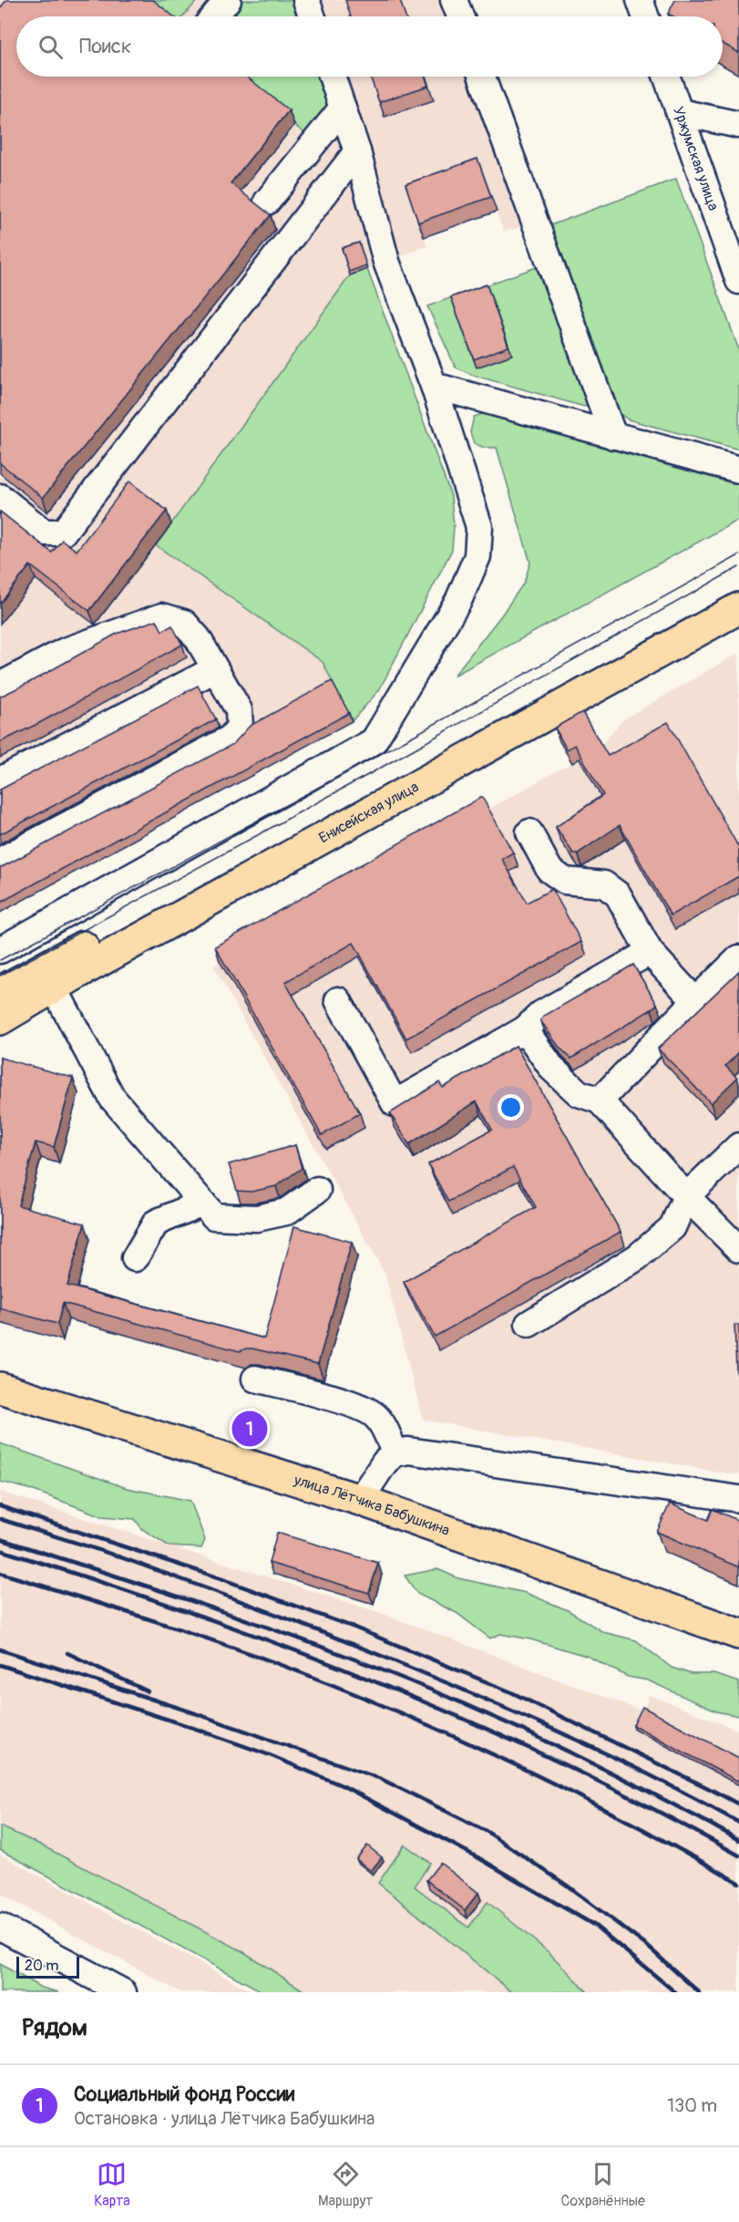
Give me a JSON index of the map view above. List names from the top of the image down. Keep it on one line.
{"streets":{"main road":["Енисейская улица","улица Лётчика Бабушкина"],"street":["Уржумская улица"]},"scale_bar":"20 m","page":{"search":"Поиск","pins":"1","scale":"20 m","heading":"Рядом","list":[{"mark":"1","name":"Социальный фонд России","note":"Остановка · улица Лётчика Бабушкина","value":"130 m"}],"nav":["Карта","Маршрут","Сохранённые"]}}
